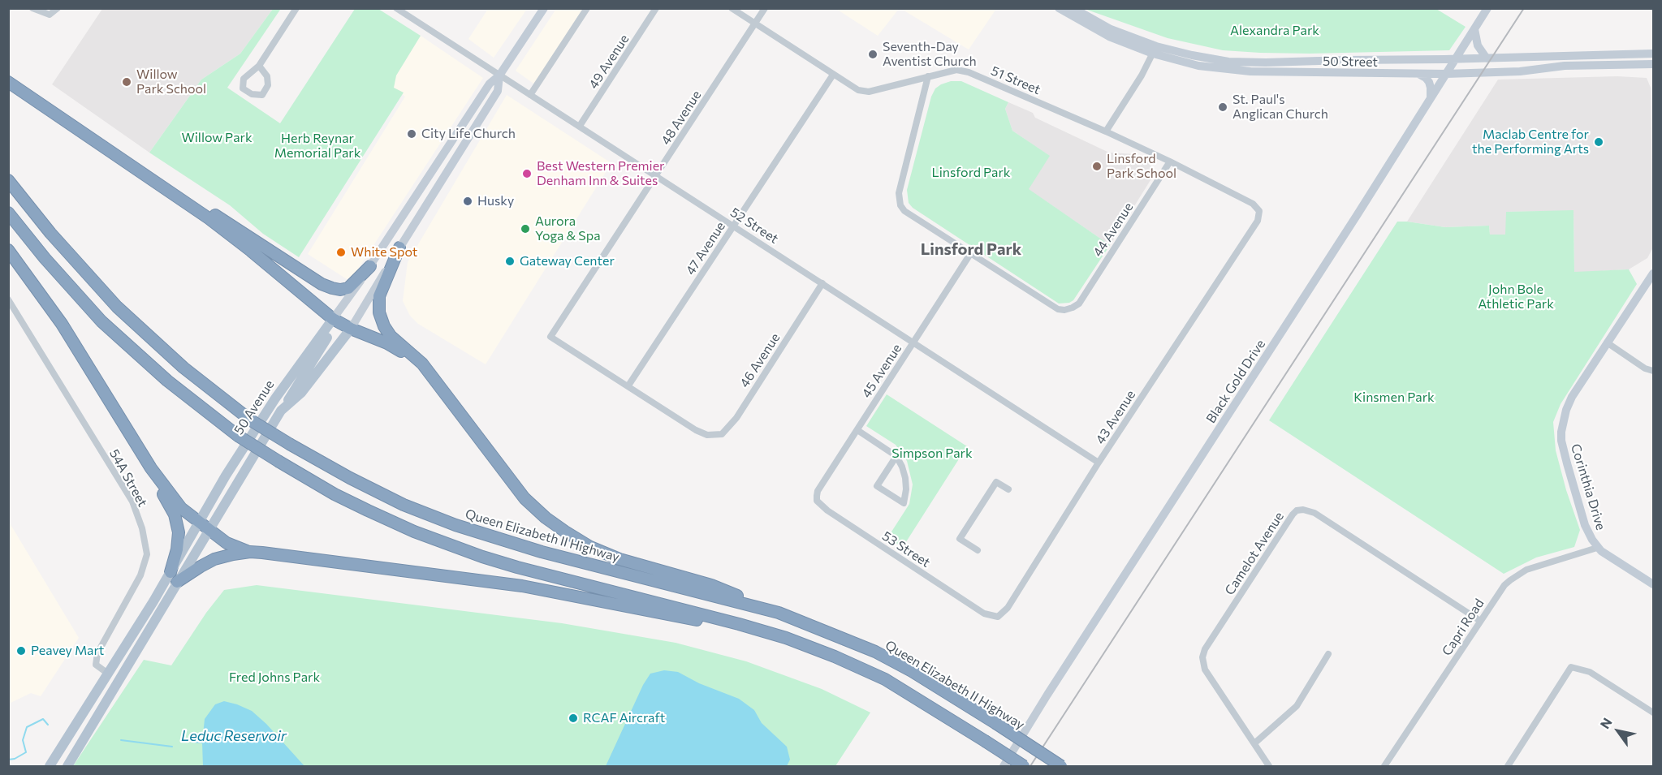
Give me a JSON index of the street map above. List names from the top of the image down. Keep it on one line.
{"streets":{"highway":["Queen Elizabeth II Highway"],"main road":["50 Street","Black Gold Drive","50 Avenue","Corinthia Drive"],"street":["49 Avenue","51 Street","48 Avenue","52 Street","44 Avenue","47 Avenue","46 Avenue","45 Avenue","43 Avenue","54A Street","53 Street","Camelot Avenue","Capri Road"]},"crossings":[["49 Avenue","52 Street"],["50 Street","Black Gold Drive"],["51 Street","48 Avenue"],["51 Street","44 Avenue"],["51 Street","47 Avenue"],["51 Street","43 Avenue"],["48 Avenue","52 Street"],["48 Avenue","47 Avenue"],["48 Avenue","46 Avenue"],["52 Street","47 Avenue"],["52 Street","46 Avenue"],["52 Street","45 Avenue"],["52 Street","50 Avenue"],["52 Street","43 Avenue"],["44 Avenue","45 Avenue"],["47 Avenue","46 Avenue"],["45 Avenue","53 Street"],["50 Avenue","54A Street"],["43 Avenue","53 Street"],["Corinthia Drive","Capri Road"],["Camelot Avenue","Capri Road"]],"districts":["Linsford Park"],"water":["Leduc Reservoir"],"parks":["Alexandra Park","Willow Park","Herb Reynar Memorial Park","Linsford Park","John Bole Athletic Park","Kinsmen Park","Simpson Park","Fred Johns Park"],"places":["Seventh-Day Aventist Church","Willow Park School","St. Paul's Anglican Church","City Life Church","Maclab Centre for the Performing Arts","Linsford Park School","Best Western Premier Denham Inn & Suites","Husky","Aurora Yoga & Spa","White Spot","Gateway Center","Peavey Mart","RCAF Aircraft"],"north":"top left"}
